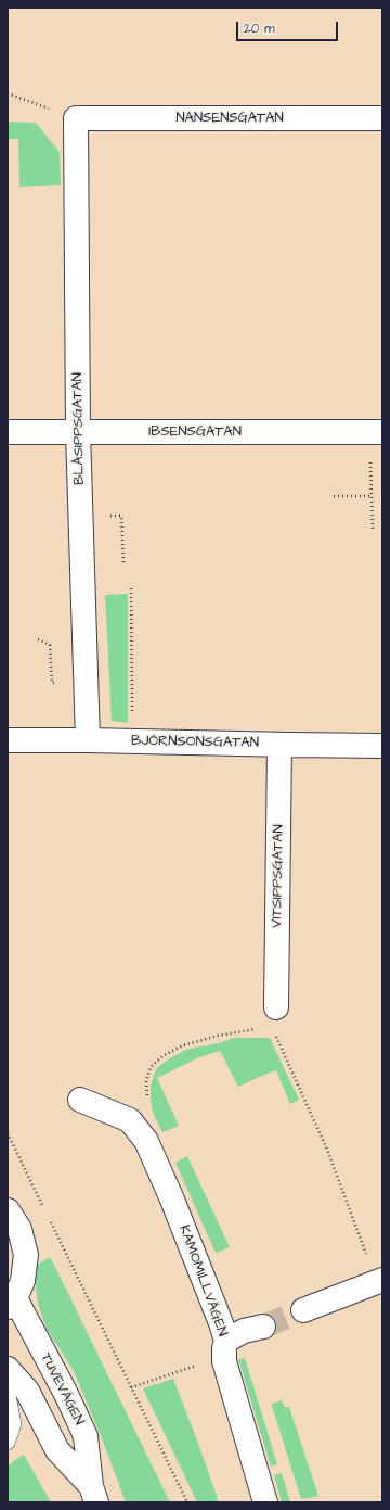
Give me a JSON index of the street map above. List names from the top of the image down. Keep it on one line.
{"streets":{"street":["NANSENSGATAN","BLÅSIPPSGATAN","IBSENSGATAN","BJÖRNSONSGATAN","VITSIPPSGATAN","KAMOMILLVÄGEN","TUVEVÄGEN"]},"crossings":[["NANSENSGATAN","BLÅSIPPSGATAN"],["BLÅSIPPSGATAN","IBSENSGATAN"],["BLÅSIPPSGATAN","BJÖRNSONSGATAN"],["BJÖRNSONSGATAN","VITSIPPSGATAN"]],"scale_bar":"20 m"}
